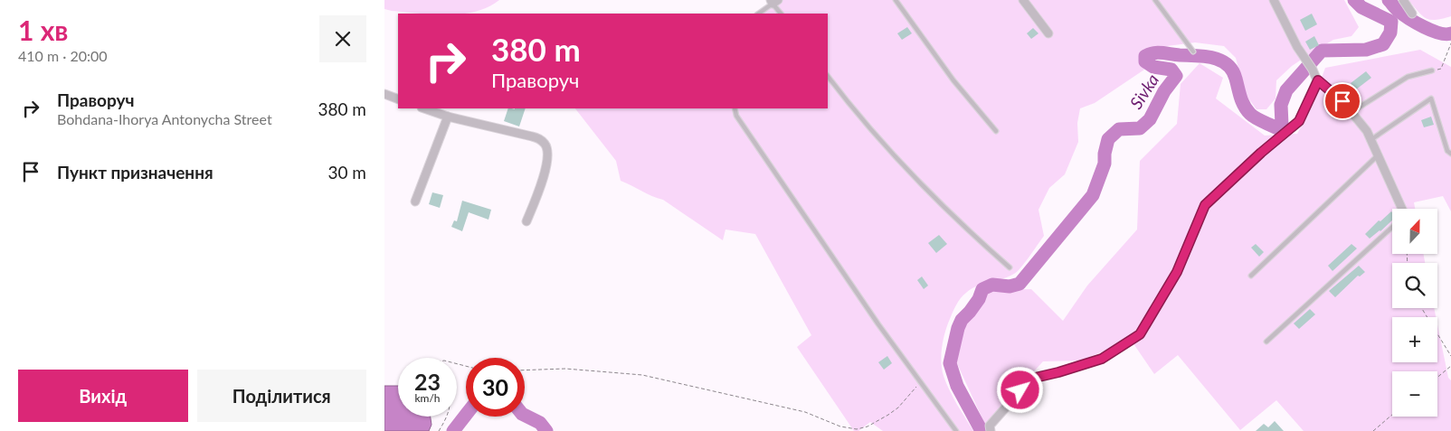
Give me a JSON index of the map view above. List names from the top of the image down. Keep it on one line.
{"water":["Sivka"],"north":"top","page":{"heading":["1 хв","410 m · 20:00"],"turn":["380 m","Праворуч"],"list":[{"name":"Праворуч","note":"Bohdana-Ihorya Antonycha Street","value":"380 m"},{"name":"Пункт призначення","value":"30 m"}],"map_buttons":["+","−"],"speed":"23 km/h","limit":"30","buttons":["Вихід","Поділитися"]}}
